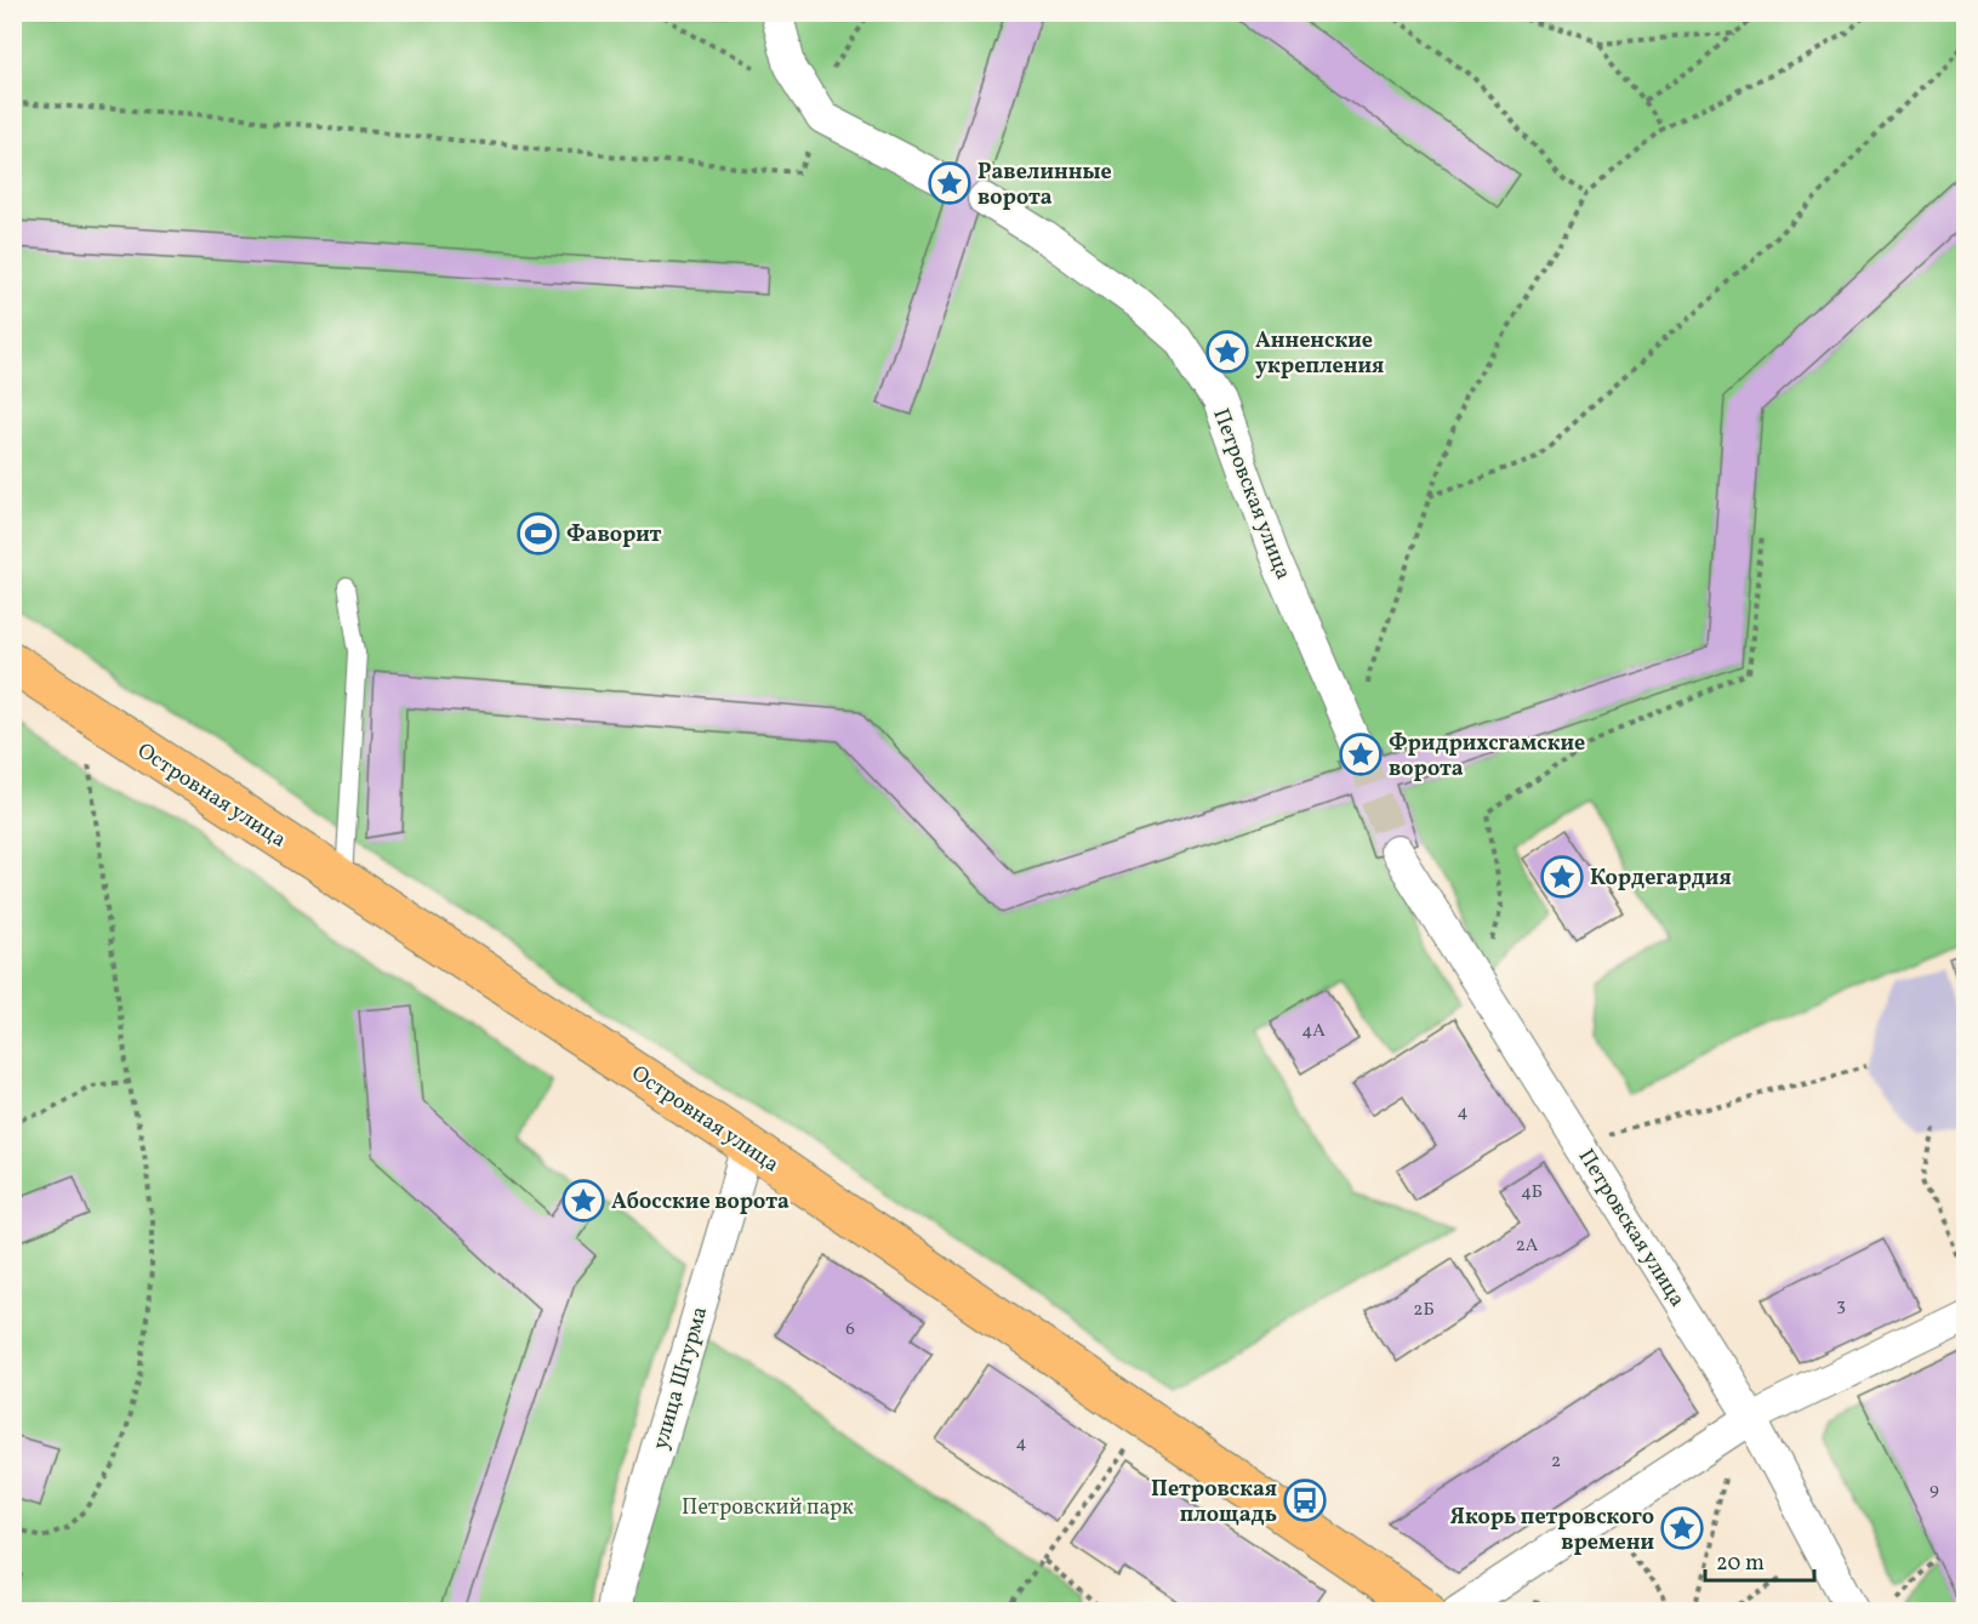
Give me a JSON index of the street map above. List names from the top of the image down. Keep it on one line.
{"streets":{"main road":["Островная улица"],"street":["Петровская улица","улица Штурма"]},"crossings":[["Островная улица","улица Штурма"]],"parks":["Петровский парк"],"places":{"place":["Равелинные ворота","Анненские укрепления","Фридрихсгамские ворота","Кордегардия","Абосские ворота","Якорь петровского времени"],"sports":["Фаворит"],"bus stop":["Петровская площадь"]},"house_numbers":["4А","4","4Б","2А","3","2Б","6","4","2","9"],"scale_bar":"20 m"}
